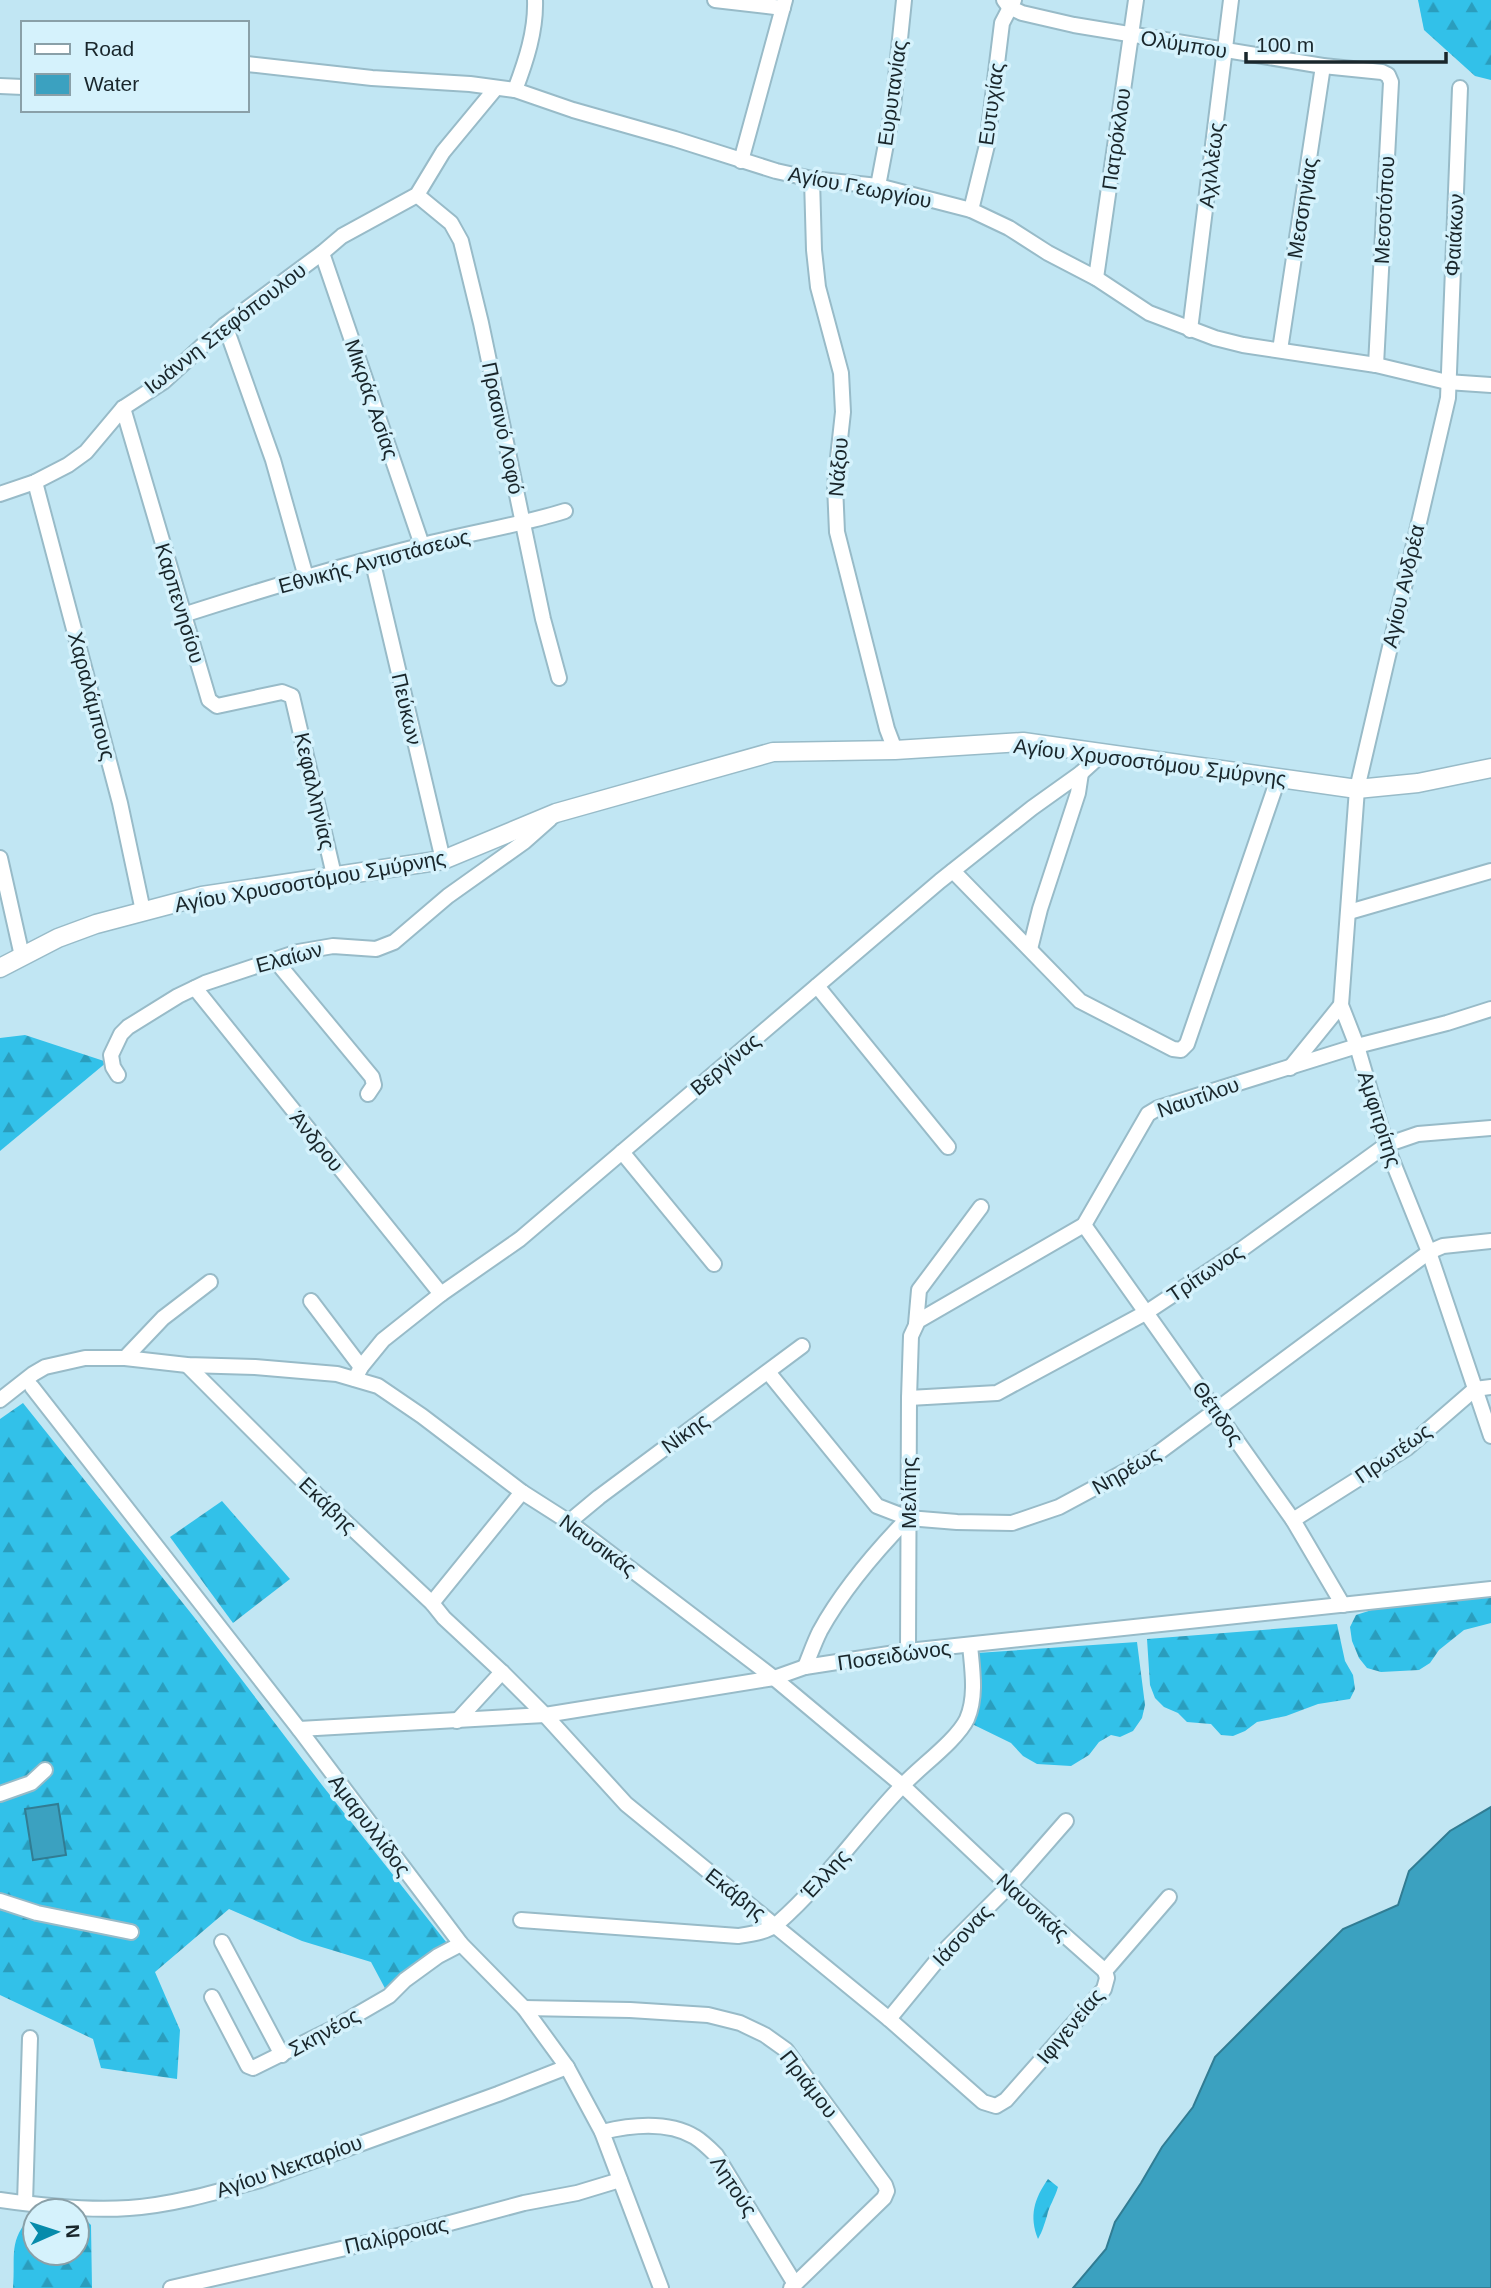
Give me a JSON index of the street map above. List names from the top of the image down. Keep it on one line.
{"streets":{"main road":["Αγίου Χρυσοστόμου Σμύρνης"],"street":["Ολύμπου","Ευρυτανίας","Ευτυχίας","Πατρόκλου","Αχιλλέως","Αγίου Γεωργίου","Μεσσηνίας","Μεσοτόπου","Φαιάκων","Ιωάννη Στεφόπουλου","Μικράς Ασίας","Πρασινό Λοφό","Νάξου","Εθνικής Αντιστάσεως","Αγίου Ανδρέα","Καρπενησίου","Χαραλάμπους","Πεύκων","Κεφαλληνίας","Ελαίων","Βεργίνας","Ναυτίλου","Αμφιτρίτης","Άνδρου","Τρίτωνος","Θέτιδος","Νίκης","Πρωτέως","Νηρέως","Μελίτης","Εκάβης","Ναυσικάς","Ποσειδώνος","Αμαρυλλίδος","Έλλης","Ιάσονας","Ιφιγενείας","Σκηνέος","Πριάμου","Αγίου Νεκταρίου","Λητούς","Παλίρροιας"]},"crossings":[["Ολύμπου","Ευτυχίας"],["Ολύμπου","Πατρόκλου"],["Ολύμπου","Αχιλλέως"],["Ολύμπου","Μεσσηνίας"],["Ολύμπου","Μεσοτόπου"],["Ευρυτανίας","Αγίου Γεωργίου"],["Ευτυχίας","Αγίου Γεωργίου"],["Πατρόκλου","Αγίου Γεωργίου"],["Αχιλλέως","Αγίου Γεωργίου"],["Αγίου Γεωργίου","Μεσσηνίας"],["Αγίου Γεωργίου","Μεσοτόπου"],["Αγίου Γεωργίου","Φαιάκων"],["Αγίου Γεωργίου","Νάξου"],["Αγίου Γεωργίου","Αγίου Ανδρέα"],["Φαιάκων","Αγίου Ανδρέα"],["Ιωάννη Στεφόπουλου","Μικράς Ασίας"],["Ιωάννη Στεφόπουλου","Πρασινό Λοφό"],["Ιωάννη Στεφόπουλου","Καρπενησίου"],["Ιωάννη Στεφόπουλου","Χαραλάμπους"],["Μικράς Ασίας","Εθνικής Αντιστάσεως"],["Πρασινό Λοφό","Εθνικής Αντιστάσεως"],["Νάξου","Αγίου Χρυσοστόμου Σμύρνης"],["Εθνικής Αντιστάσεως","Καρπενησίου"],["Εθνικής Αντιστάσεως","Πεύκων"],["Αγίου Ανδρέα","Αγίου Χρυσοστόμου Σμύρνης"],["Αγίου Ανδρέα","Αμφιτρίτης"],["Καρπενησίου","Κεφαλληνίας"],["Χαραλάμπους","Αγίου Χρυσοστόμου Σμύρνης"],["Πεύκων","Αγίου Χρυσοστόμου Σμύρνης"],["Αγίου Χρυσοστόμου Σμύρνης","Κεφαλληνίας"],["Αγίου Χρυσοστόμου Σμύρνης","Ελαίων"],["Αγίου Χρυσοστόμου Σμύρνης","Βεργίνας"],["Αγίου Χρυσοστόμου Σμύρνης","Αμφιτρίτης"],["Ελαίων","Άνδρου"],["Βεργίνας","Άνδρου"],["Βεργίνας","Ναυσικάς"],["Ναυτίλου","Αμφιτρίτης"],["Ναυτίλου","Θέτιδος"],["Αμφιτρίτης","Τρίτωνος"],["Αμφιτρίτης","Πρωτέως"],["Αμφιτρίτης","Νηρέως"],["Τρίτωνος","Θέτιδος"],["Τρίτωνος","Μελίτης"],["Θέτιδος","Πρωτέως"],["Θέτιδος","Νηρέως"],["Θέτιδος","Ποσειδώνος"],["Νίκης","Νηρέως"],["Νίκης","Ναυσικάς"],["Νηρέως","Μελίτης"],["Μελίτης","Ποσειδώνος"],["Εκάβης","Ναυσικάς"],["Εκάβης","Ποσειδώνος"],["Εκάβης","Έλλης"],["Εκάβης","Ιάσονας"],["Εκάβης","Ιφιγενείας"],["Ναυσικάς","Ποσειδώνος"],["Ναυσικάς","Έλλης"],["Ναυσικάς","Ιάσονας"],["Ναυσικάς","Ιφιγενείας"],["Ποσειδώνος","Αμαρυλλίδος"],["Ποσειδώνος","Έλλης"],["Αμαρυλλίδος","Σκηνέος"],["Αμαρυλλίδος","Πριάμου"],["Αμαρυλλίδος","Αγίου Νεκταρίου"],["Αμαρυλλίδος","Λητούς"],["Αμαρυλλίδος","Παλίρροιας"],["Πριάμου","Λητούς"]],"legend":["Road","Water"],"scale_bar":"100 m","north":"right"}
